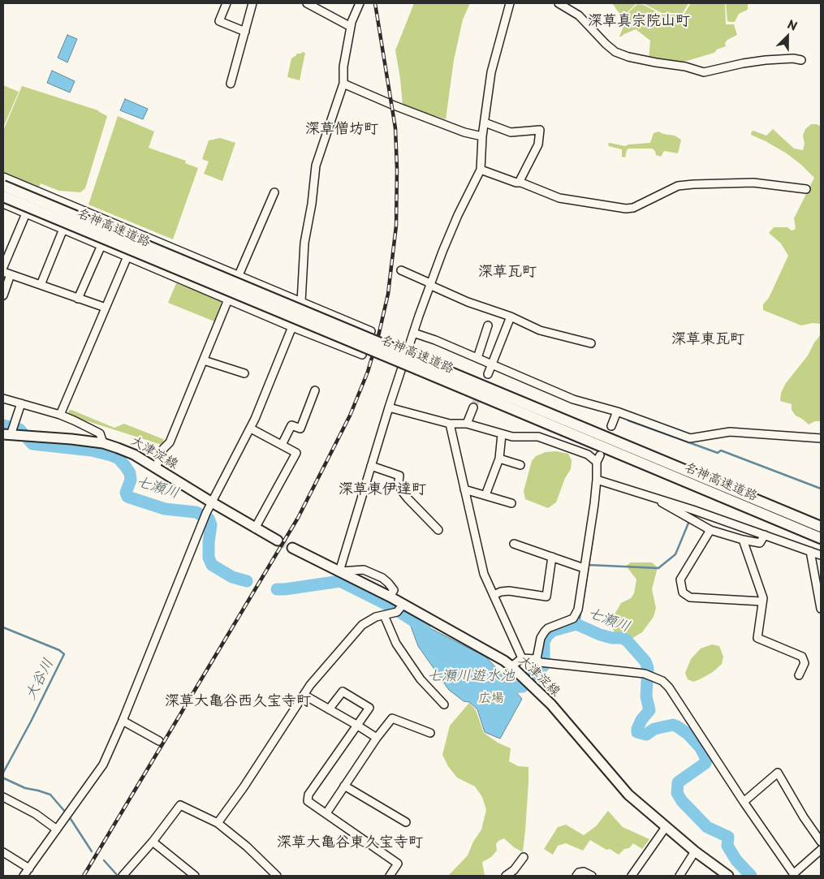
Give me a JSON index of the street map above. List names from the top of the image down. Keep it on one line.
{"streets":{"highway":["名神高速道路"],"main road":["大津淀線"]},"districts":["深草真宗院山町","深草僧坊町","深草瓦町","深草東瓦町","深草東伊達町","深草大亀谷西久宝寺町","深草大亀谷東久宝寺町"],"water":["七瀬川","七瀬川遊水池","大谷川"],"parks":["広場"],"north":"top right"}
